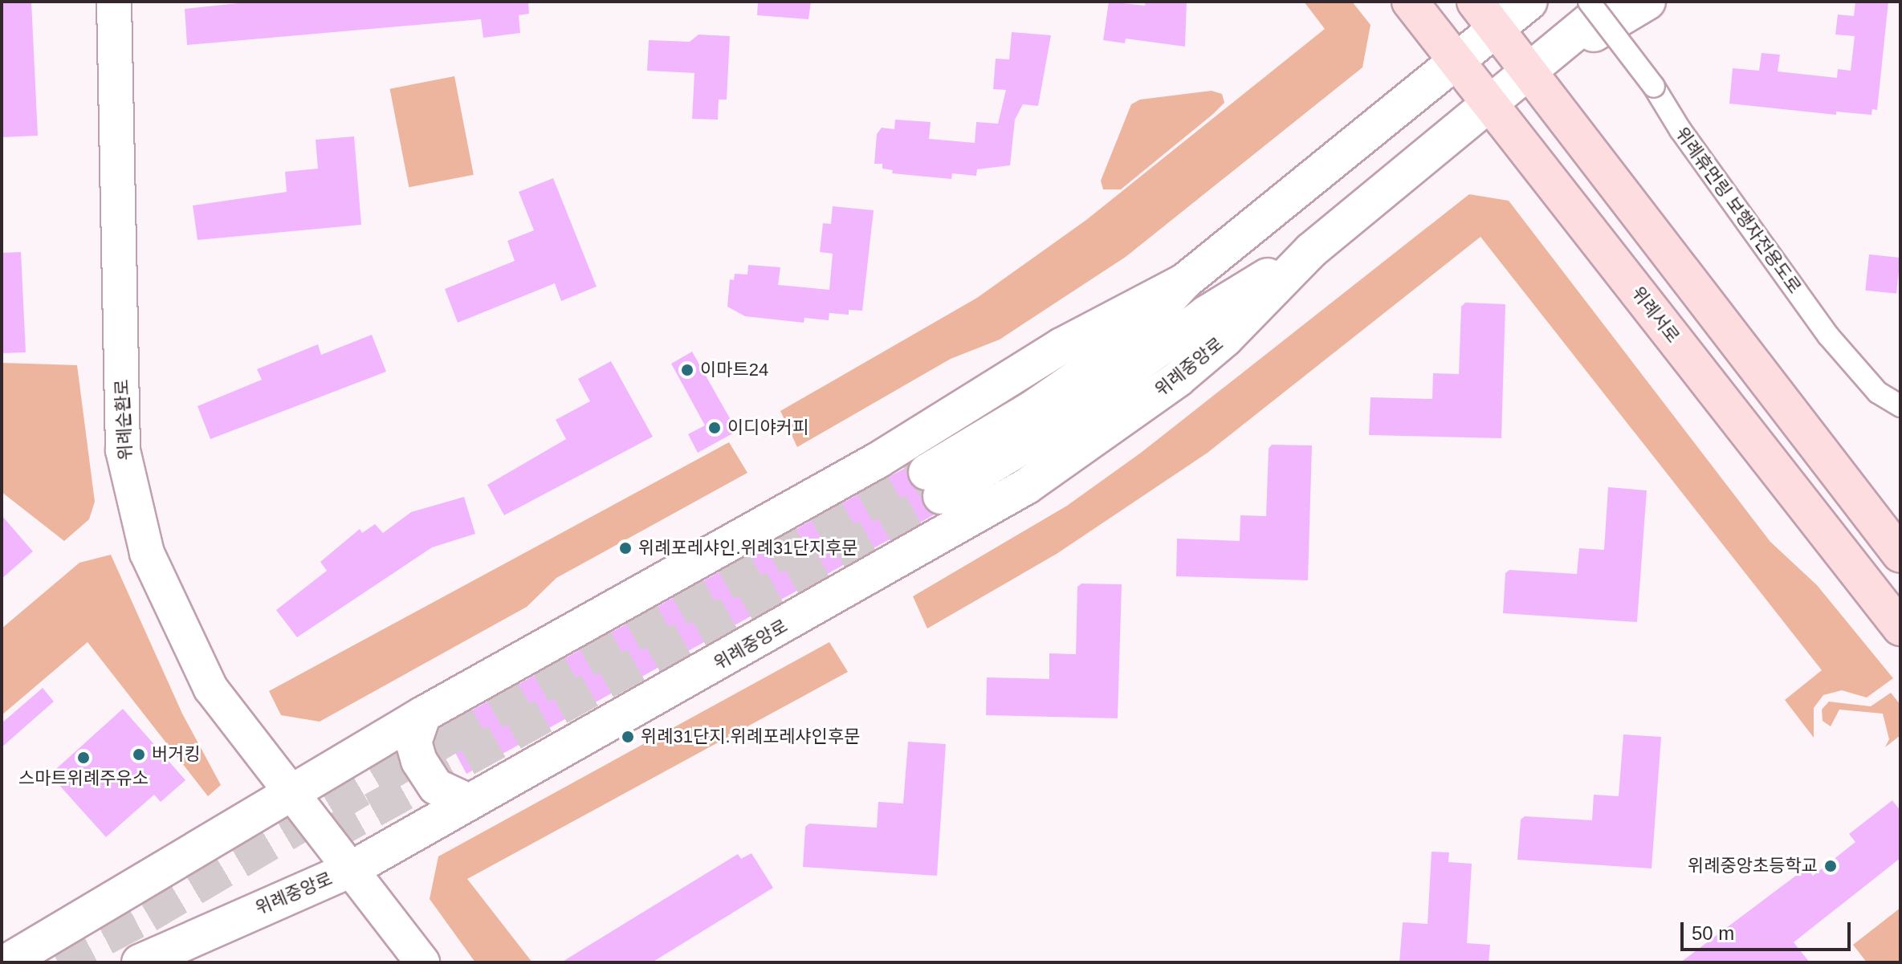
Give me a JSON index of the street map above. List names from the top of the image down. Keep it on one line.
{"streets":{"main road":["위례서로","위례중앙로"],"street":["위례휴먼링 보행자전용도로","위례순환로"]},"crossings":[["위례서로","위례중앙로"],["위례중앙로","위례순환로"]],"places":["이마트24","이디야커피","위례포레샤인.위례31단지후문","위례31단지.위례포레샤인후문","버거킹","스마트위례주유소","위례중앙초등학교"],"scale_bar":"50 m"}
